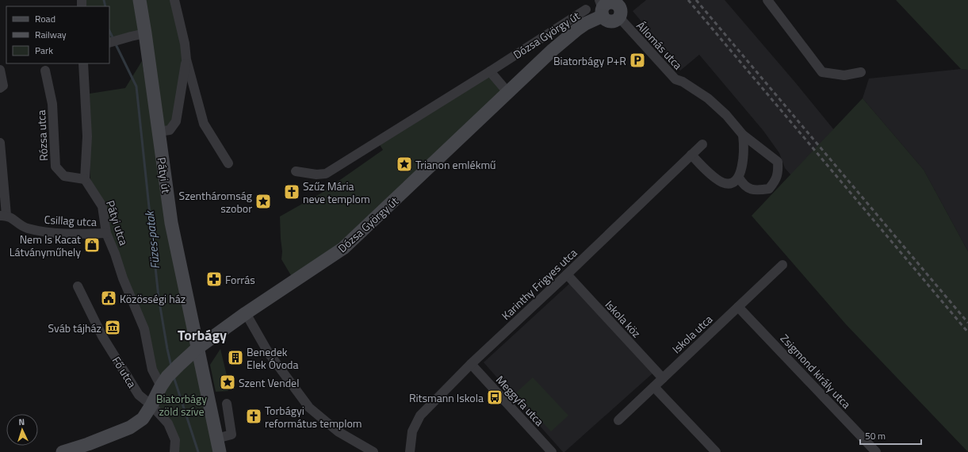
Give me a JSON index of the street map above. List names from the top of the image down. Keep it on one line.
{"streets":{"street":["Dózsa György út","Állomás utca","Rózsa utca","Pátyi út","Csillag utca","Pátyi utca","Karinthy Frigyes utca","Iskola köz","Iskola utca","Zsigmond király utca","Fő utca","Meggyfa utca"]},"crossings":[["Dózsa György út","Állomás utca"],["Dózsa György út","Pátyi út"],["Dózsa György út","Pátyi utca"],["Rózsa utca","Pátyi utca"],["Csillag utca","Pátyi utca"],["Karinthy Frigyes utca","Iskola köz"],["Karinthy Frigyes utca","Meggyfa utca"],["Iskola köz","Iskola utca"],["Iskola utca","Zsigmond király utca"]],"districts":["Torbágy"],"water":["Füzes-patak"],"parks":["Biatorbágy zöld szíve"],"places":{"parking":["Biatorbágy P+R"],"place":["Trianon emlékmű","Szentháromság szobor","Szent Vendel"],"church":["Szűz Mária neve templom","Torbágyi református templom"],"shop":["Nem Is Kacat Látványműhely"],"pharmacy":["Forrás"],"public building":["Közösségi ház"],"museum":["Sváb tájház"],"building":["Benedek Elek Óvoda"],"bus stop":["Ritsmann Iskola"]},"legend":["Road","Railway","Park"],"scale_bar":"50 m","north":"top"}
